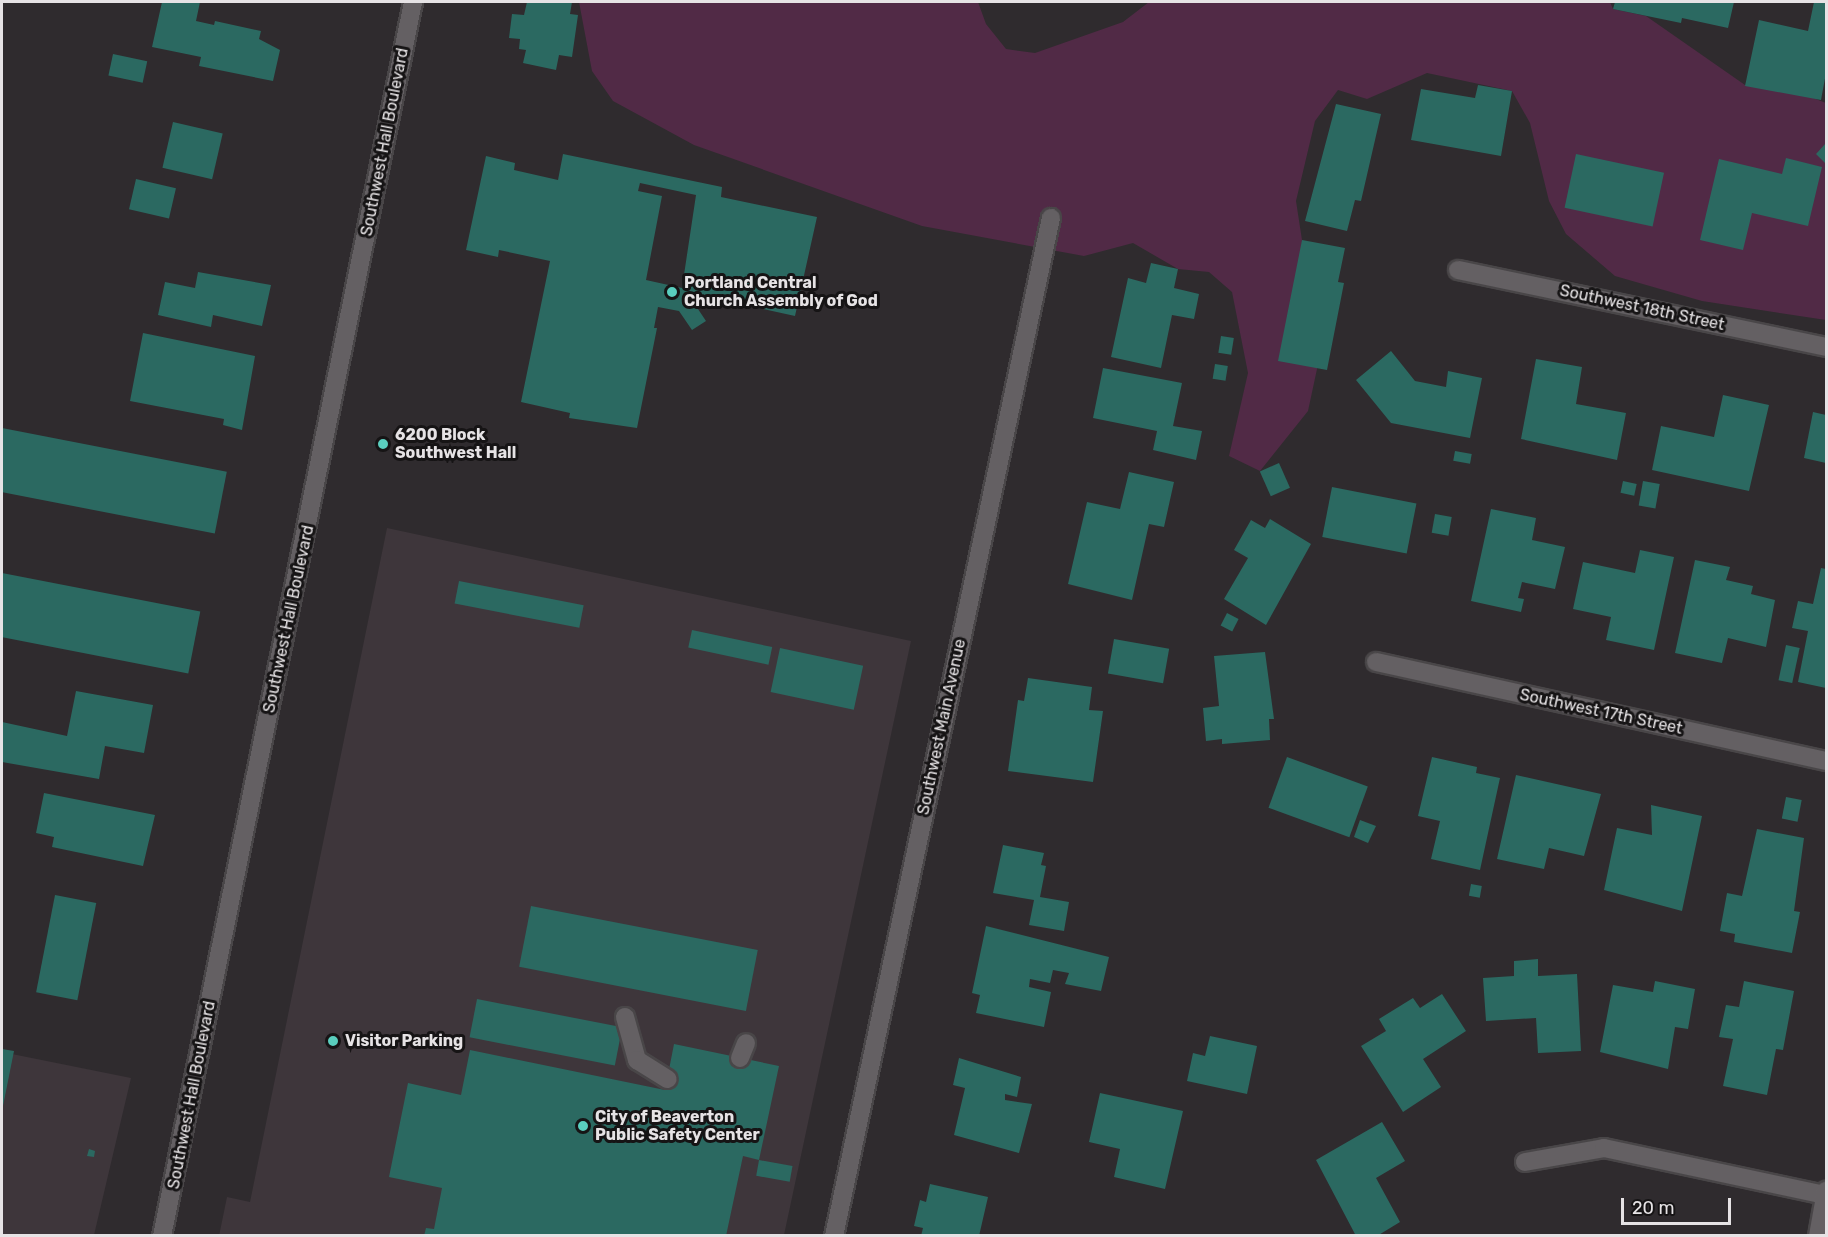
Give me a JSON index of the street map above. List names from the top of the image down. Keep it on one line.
{"streets":{"street":["Southwest Hall Boulevard","Southwest 18th Street","Southwest 17th Street","Southwest Main Avenue"]},"places":["Portland Central Church Assembly of God","6200 Block Southwest Hall","Visitor Parking","City of Beaverton Public Safety Center"],"scale_bar":"20 m"}
